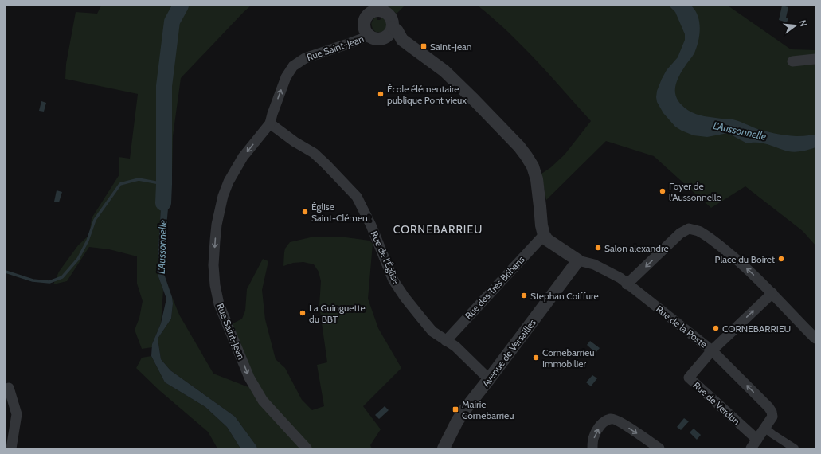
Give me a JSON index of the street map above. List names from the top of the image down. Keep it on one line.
{"streets":{"street":["Rue Saint-Jean","Rue de l'Église","Rue des Très Bribans","Rue de la Poste","Avenue de Versailles","Rue de Verdun"]},"crossings":[["Rue Saint-Jean","Rue de l'Église"],["Rue de l'Église","Rue des Très Bribans"],["Rue de l'Église","Avenue de Versailles"],["Rue de la Poste","Avenue de Versailles"],["Rue de la Poste","Rue de Verdun"]],"districts":["CORNEBARRIEU"],"water":["L'Aussonnelle"],"places":{"transit":["Saint-Jean","Mairie Cornebarrieu"],"other":["École élémentaire publique Pont vieux","Foyer de l'Aussonnelle","Église Saint-Clément","Salon alexandre","Place du Boiret","Stephan Coiffure","La Guinguette du BBT","CORNEBARRIEU","Cornebarrieu Immobilier"]},"north":"right"}
